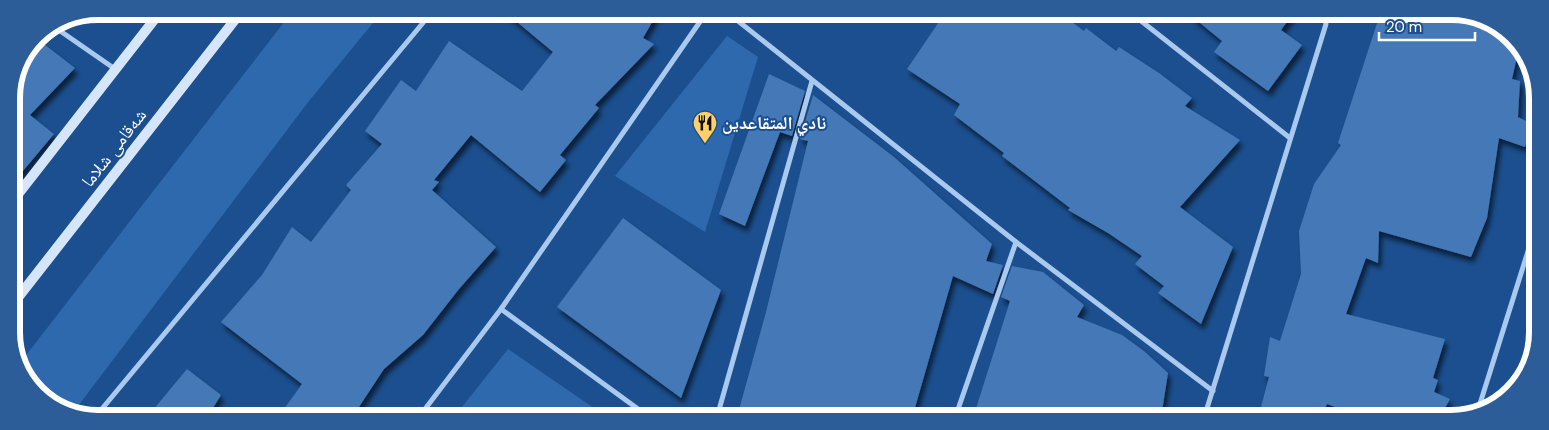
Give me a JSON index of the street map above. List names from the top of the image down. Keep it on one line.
{"streets":{"main road":["شەقامی شلاما"]},"places":{"restaurant":["نادي المتقاعدین"]},"scale_bar":"20 m"}
